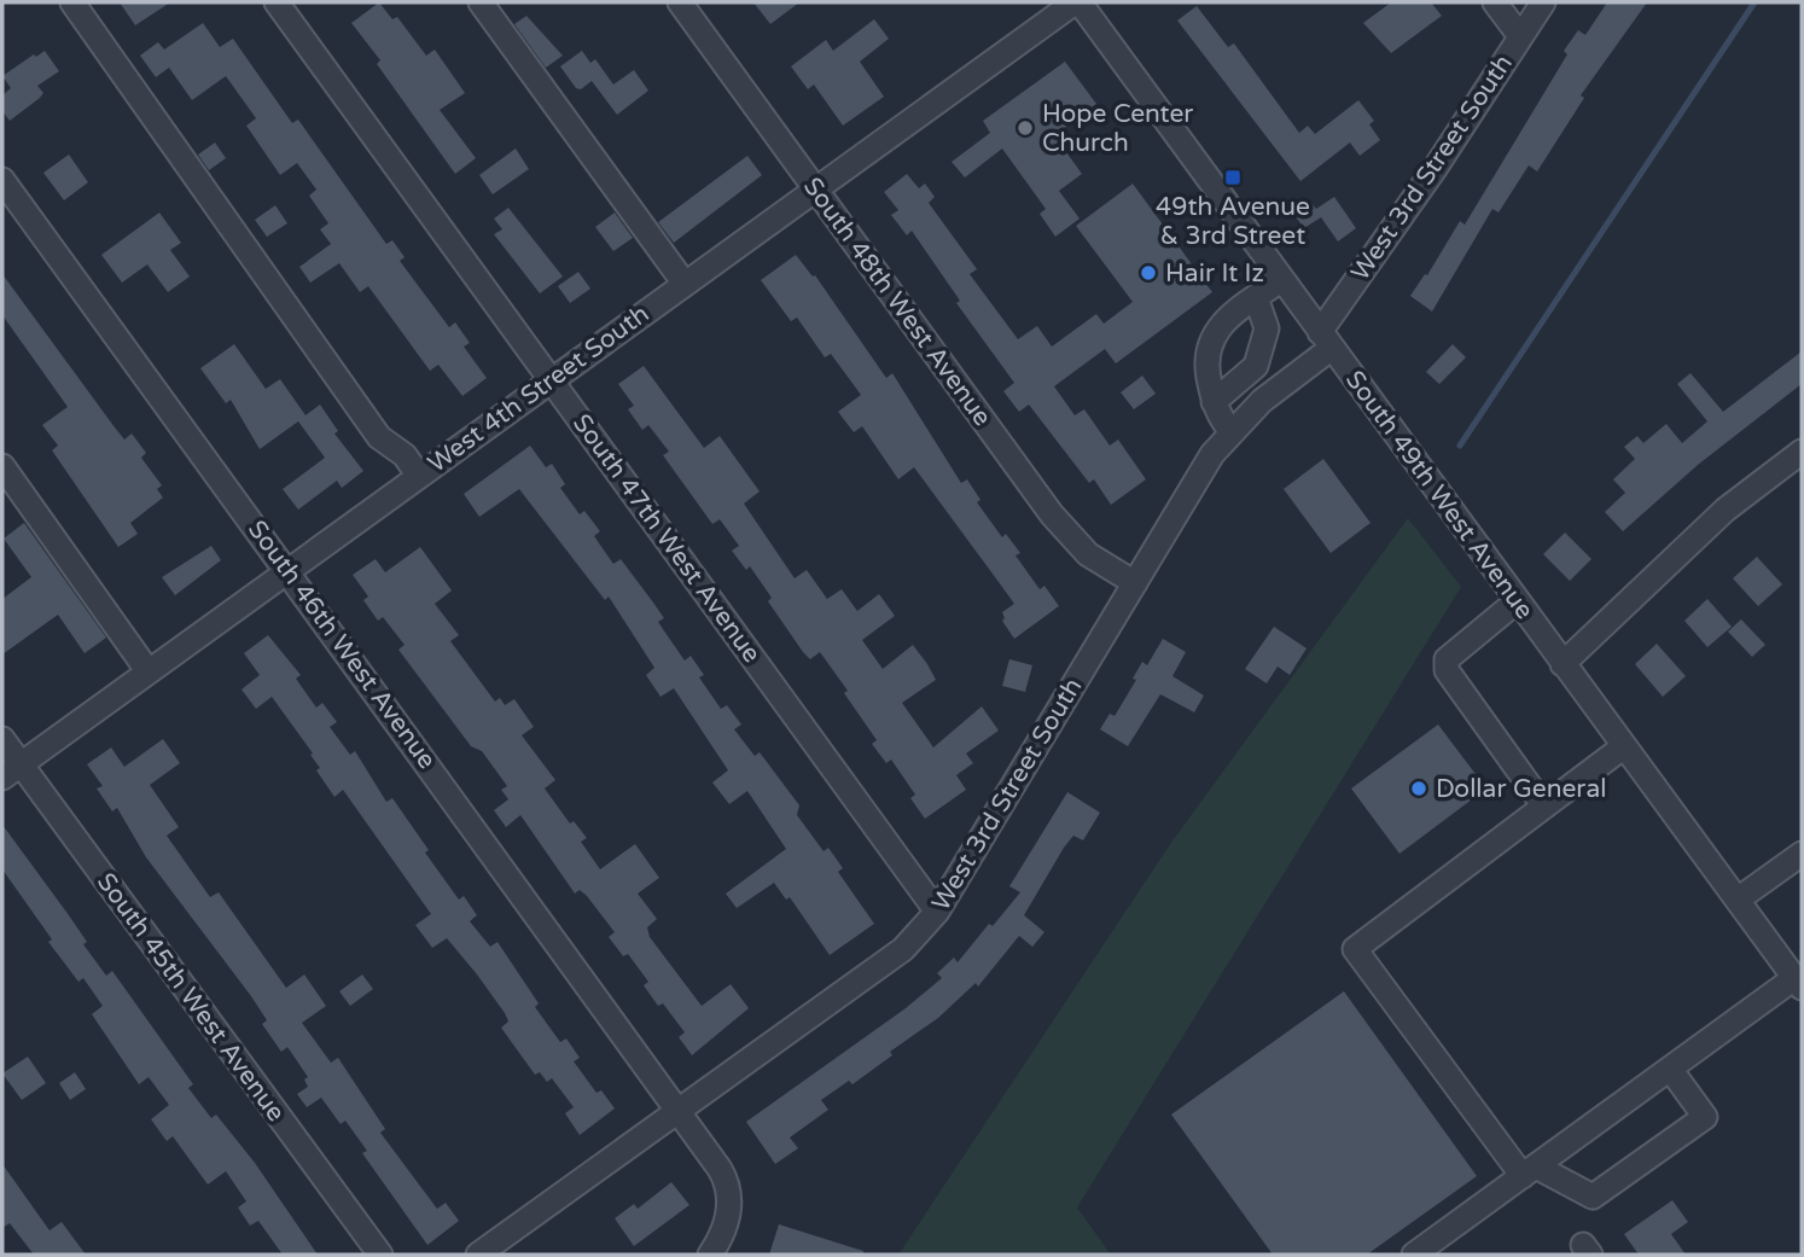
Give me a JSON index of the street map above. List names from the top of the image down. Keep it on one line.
{"streets":{"street":["West 3rd Street South","South 48th West Avenue","West 4th Street South","South 49th West Avenue","South 47th West Avenue","South 46th West Avenue","South 45th West Avenue"]},"crossings":[["West 3rd Street South","South 48th West Avenue"],["West 3rd Street South","South 49th West Avenue"],["West 3rd Street South","South 47th West Avenue"],["West 3rd Street South","South 46th West Avenue"],["South 48th West Avenue","West 4th Street South"],["West 4th Street South","South 49th West Avenue"],["West 4th Street South","South 47th West Avenue"],["West 4th Street South","South 46th West Avenue"],["West 4th Street South","South 45th West Avenue"]],"places":{"other":["Hope Center Church","Hair It Iz","Dollar General"],"transit":["49th Avenue & 3rd Street"]}}
